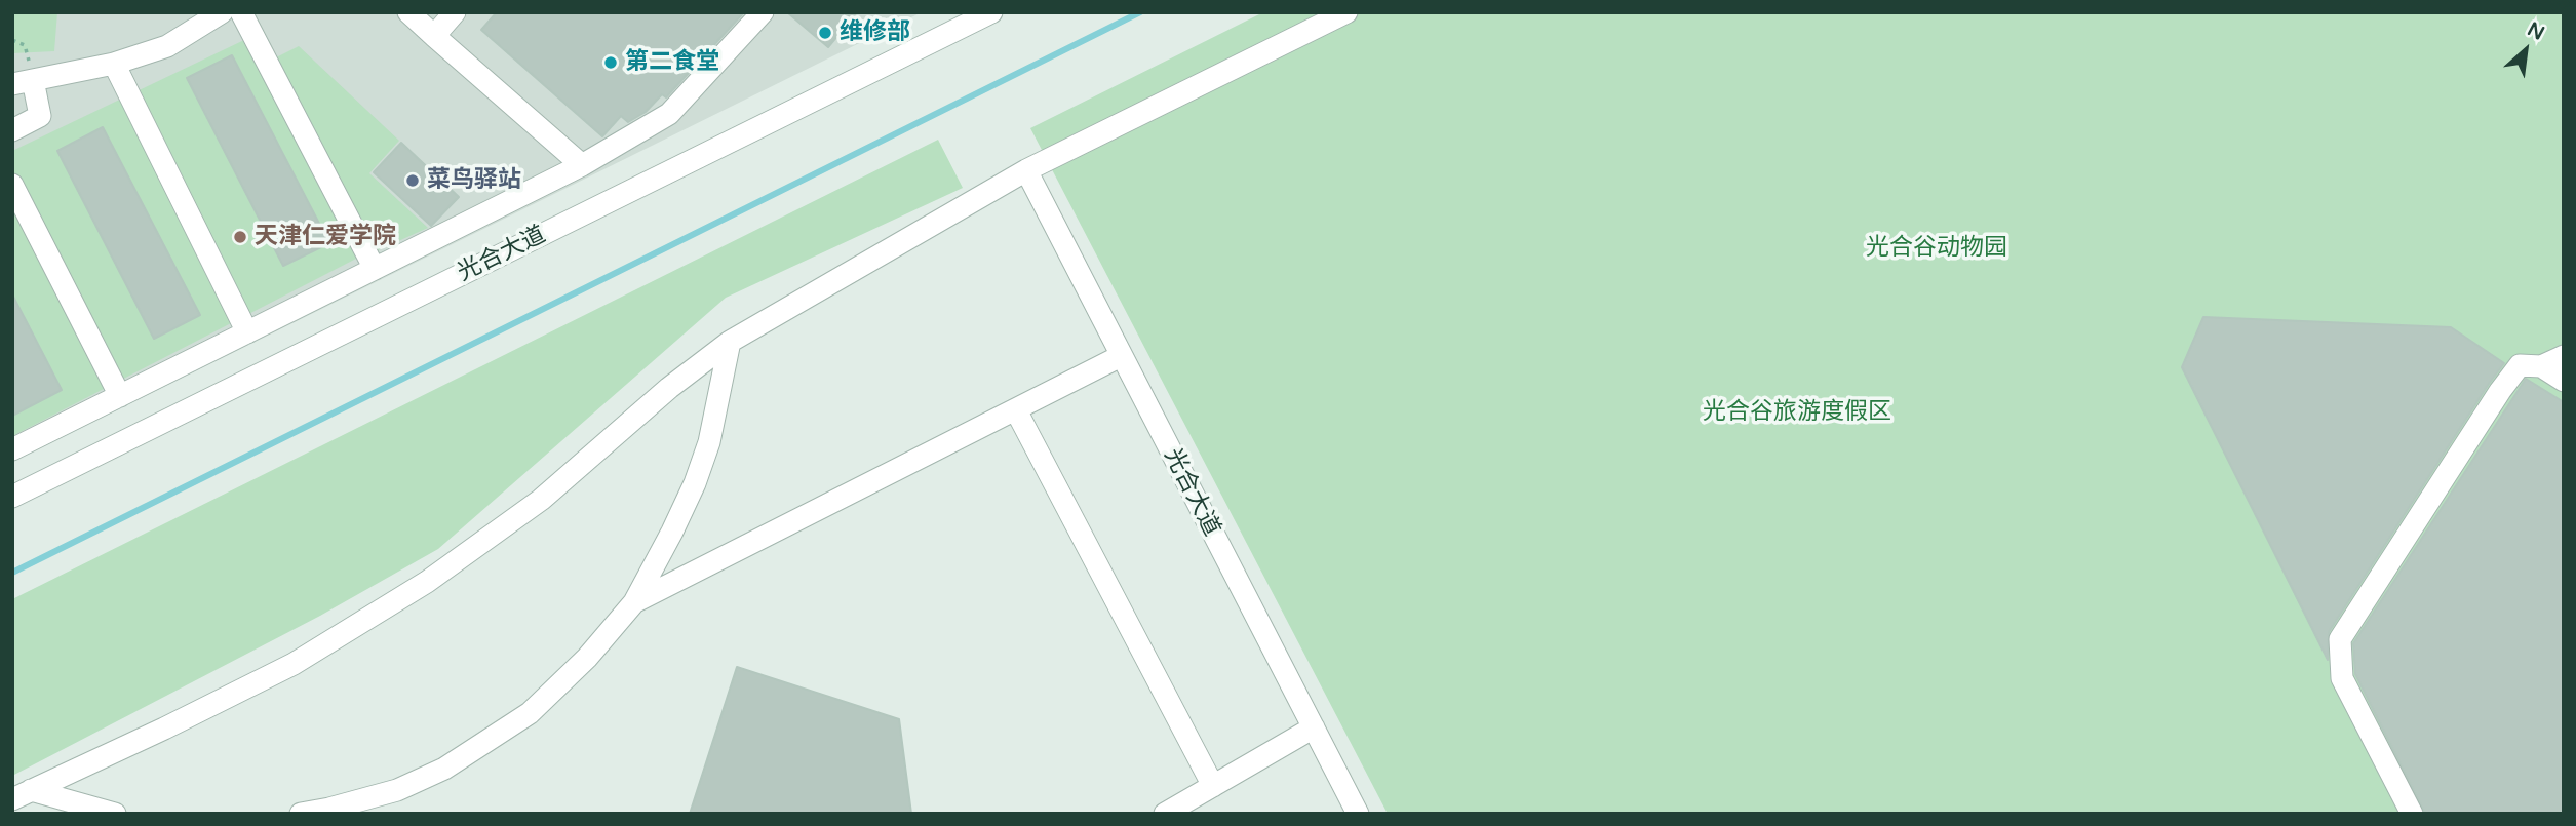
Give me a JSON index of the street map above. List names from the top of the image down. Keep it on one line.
{"streets":{"street":["光合大道"]},"parks":["光合谷动物园","光合谷旅游度假区"],"places":["维修部","第二食堂","菜鸟驿站","天津仁爱学院"],"north":"top right"}
